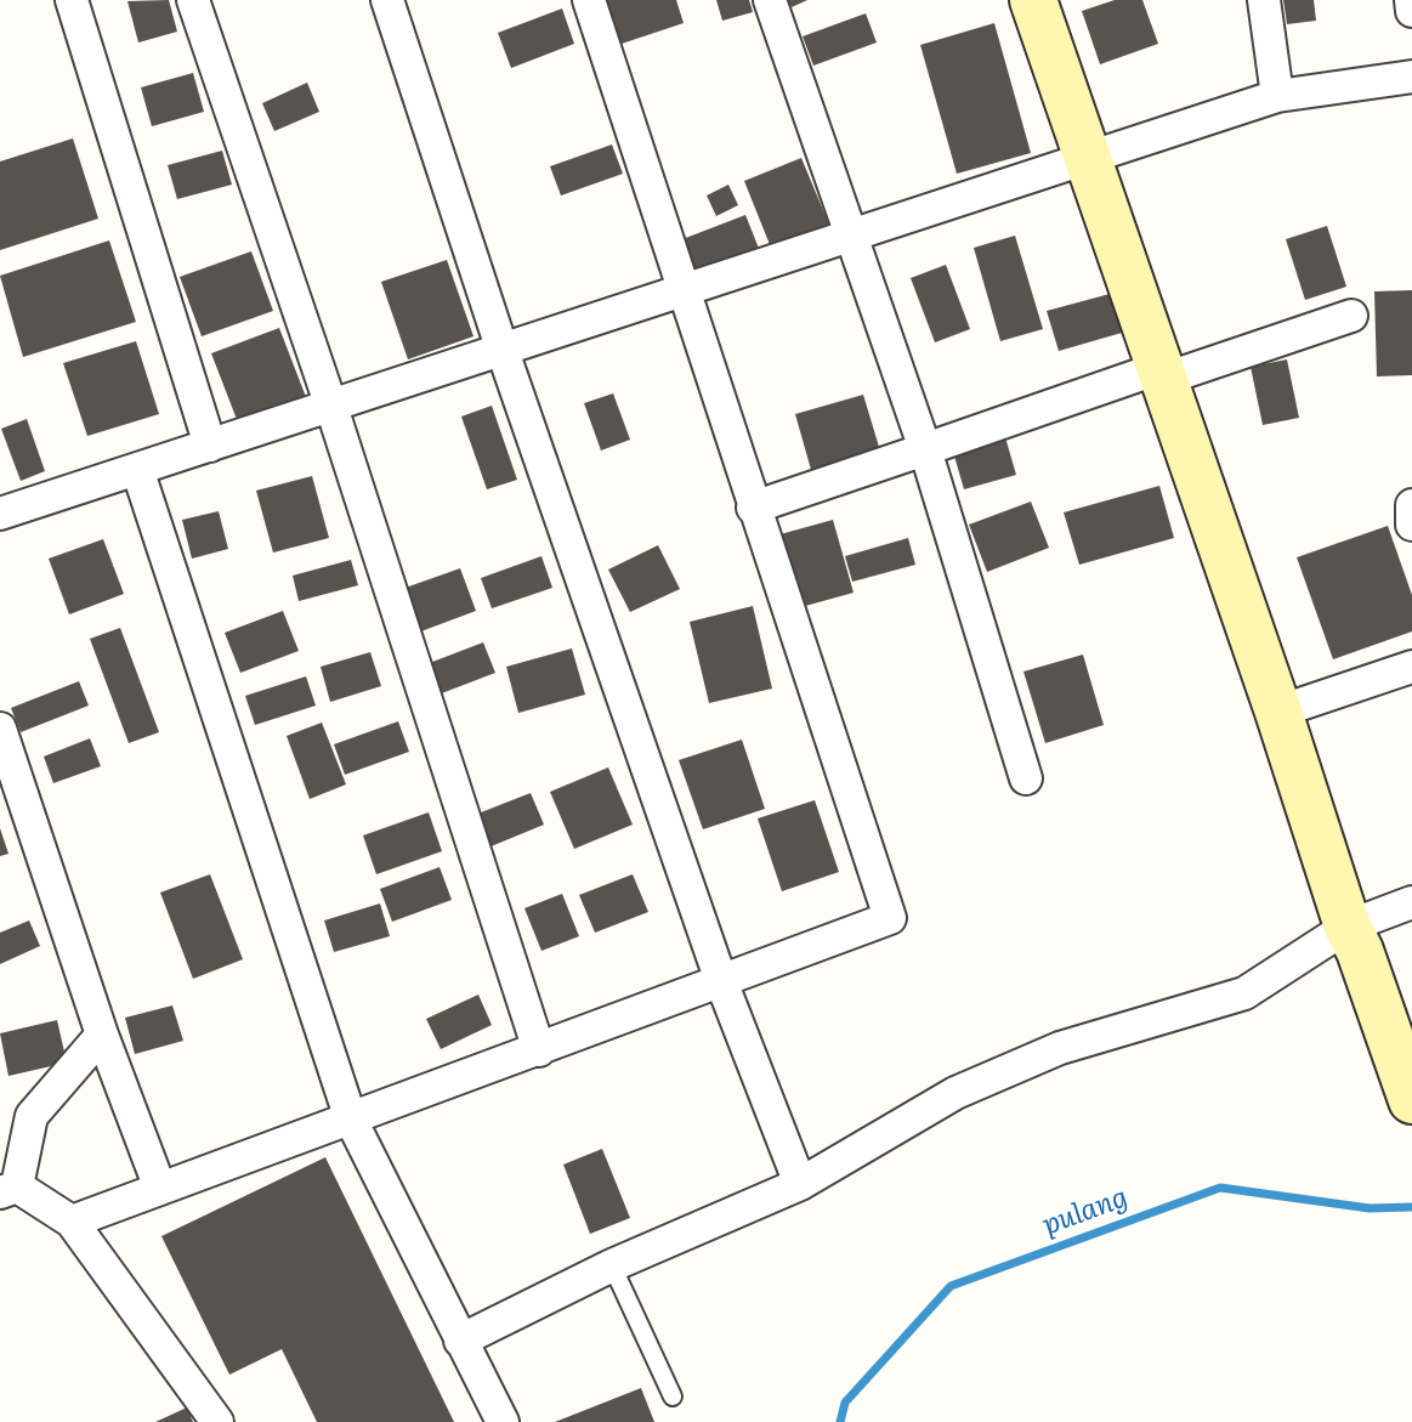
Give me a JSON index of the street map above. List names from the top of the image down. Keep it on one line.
{"water":["pulang"]}
